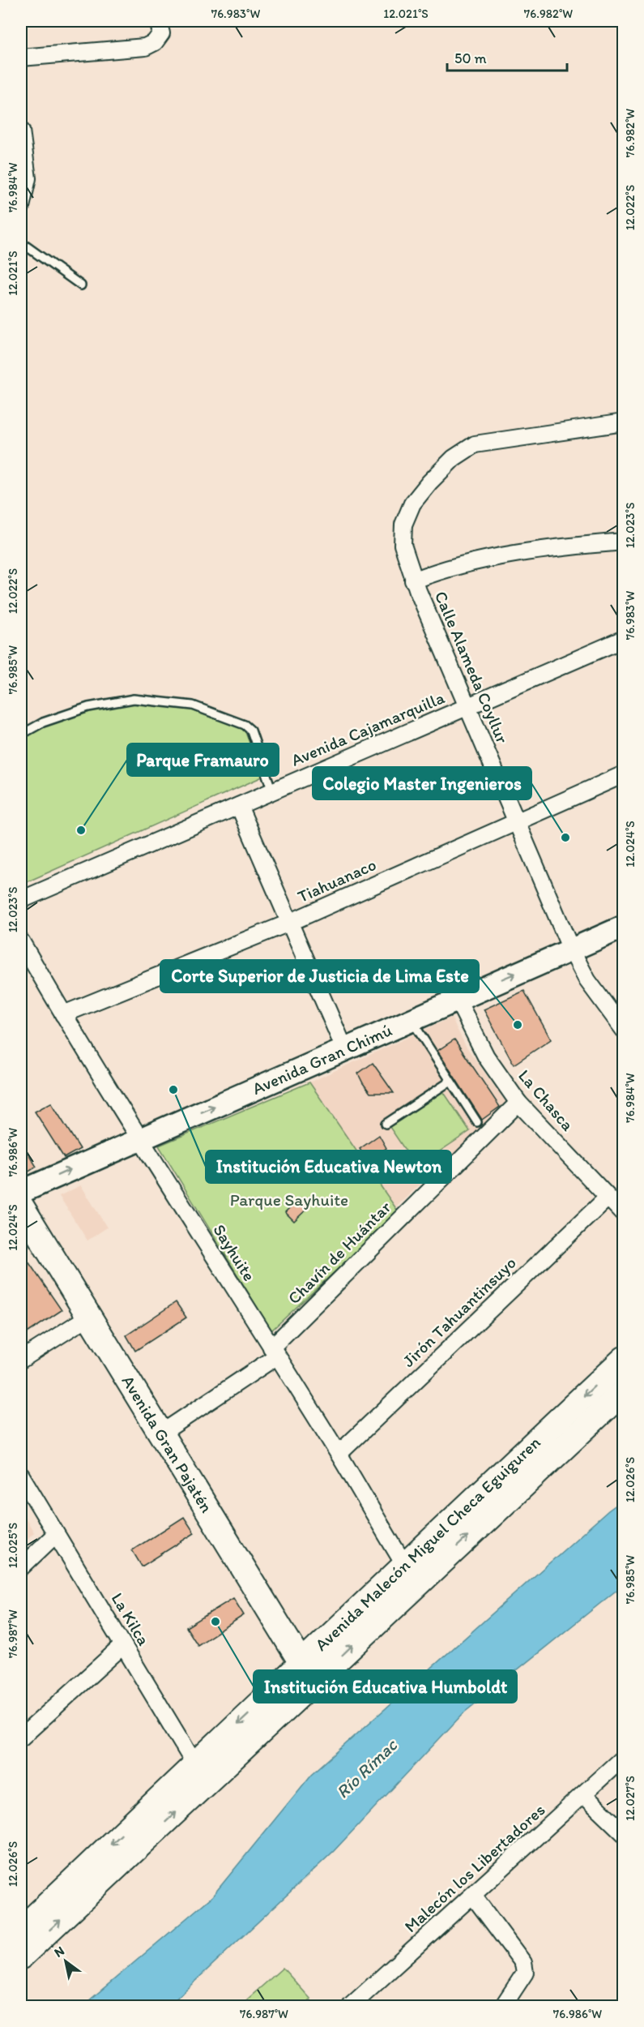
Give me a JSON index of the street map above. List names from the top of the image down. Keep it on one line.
{"streets":{"main road":["Avenida Gran Pajatén","Avenida Malecón Miguel Checa Eguiguren"],"street":["Calle Alameda Coyllur","Avenida Cajamarquilla","Tiahuanaco","Avenida Gran Chimú","La Chasca","Sayhuite","Chavín de Huántar","Jirón Tahuantinsuyo","La Kilca","Malecón los Libertadores"]},"crossings":[["Calle Alameda Coyllur","Avenida Cajamarquilla"],["Calle Alameda Coyllur","Tiahuanaco"],["Calle Alameda Coyllur","Avenida Gran Chimú"],["Tiahuanaco","Sayhuite"],["Avenida Gran Chimú","La Chasca"],["Avenida Gran Chimú","Sayhuite"],["La Chasca","Chavín de Huántar"],["La Chasca","Jirón Tahuantinsuyo"],["Sayhuite","Chavín de Huántar"],["Sayhuite","Jirón Tahuantinsuyo"],["Sayhuite","Avenida Malecón Miguel Checa Eguiguren"],["Chavín de Huántar","Avenida Gran Pajatén"],["Avenida Gran Pajatén","Avenida Malecón Miguel Checa Eguiguren"],["Avenida Malecón Miguel Checa Eguiguren","La Kilca"]],"one_way":["Avenida Gran Chimú"],"water":["Río Rímac"],"parks":["Parque Sayhuite"],"places":["Parque Framauro","Colegio Master Ingenieros","Corte Superior de Justicia de Lima Este","Institución Educativa Newton","Institución Educativa Humboldt"],"scale_bar":"50 m","north":"top left","coordinates":["76.983°W","12.021°S","76.982°W","76.984°W","12.022°S","12.023°S","76.985°W","12.024°S","76.986°W","12.026°S","12.025°S","76.987°W","12.027°S"]}
